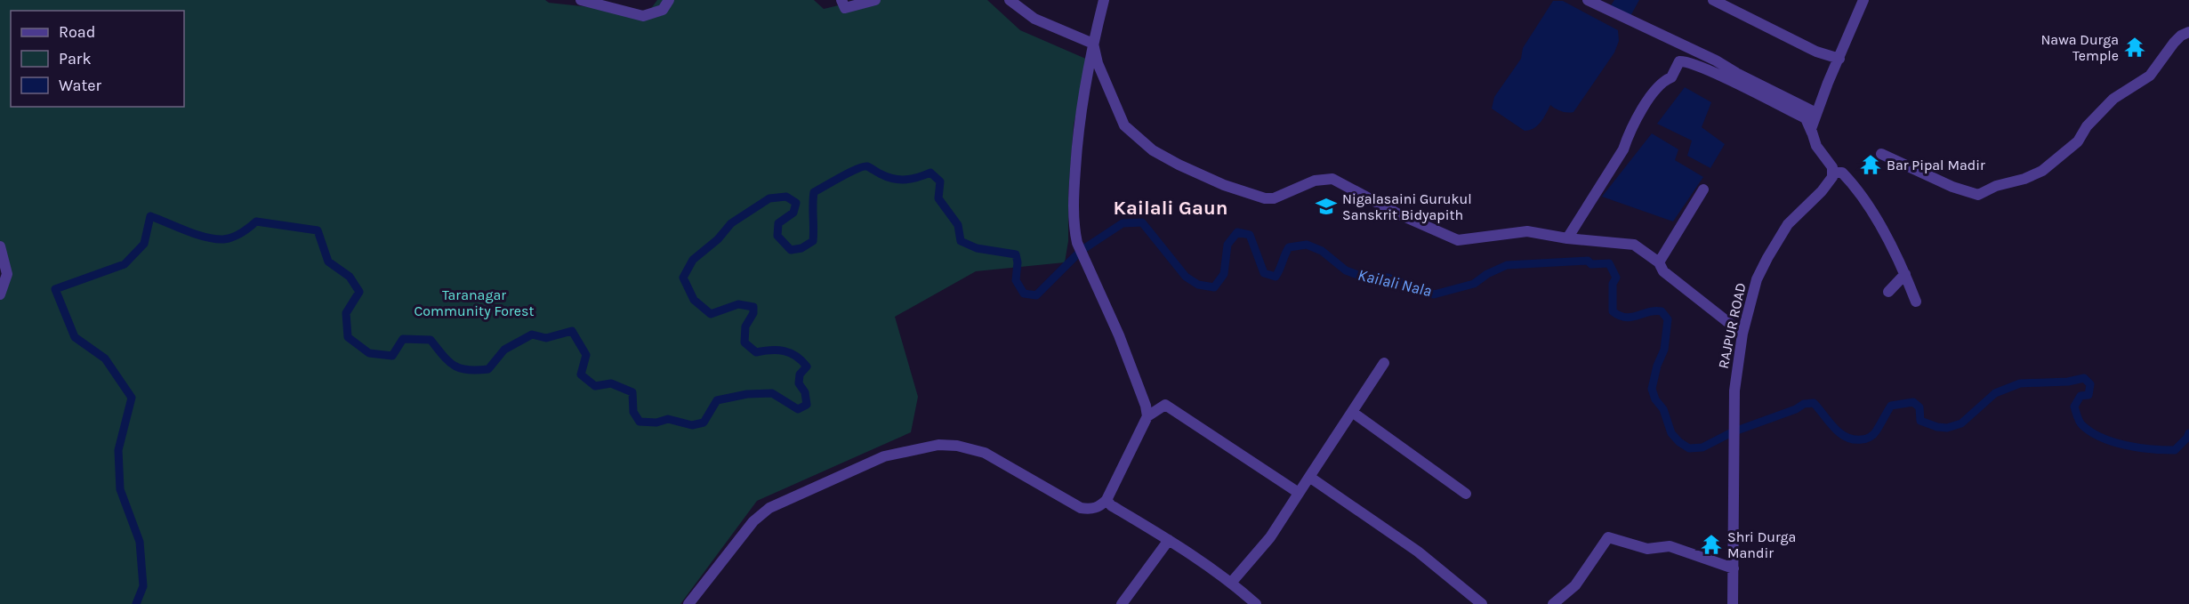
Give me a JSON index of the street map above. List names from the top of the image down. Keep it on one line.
{"streets":{"street":["RAJPUR ROAD"]},"districts":["Kailali Gaun"],"water":["Kailali Nala"],"parks":["Taranagar Community Forest"],"places":{"temple":["Nawa Durga Temple","Bar Pipal Madir","Shri Durga Mandir"],"school or university":["Nigalasaini Gurukul Sanskrit Bidyapith"]},"legend":["Road","Park","Water"]}
